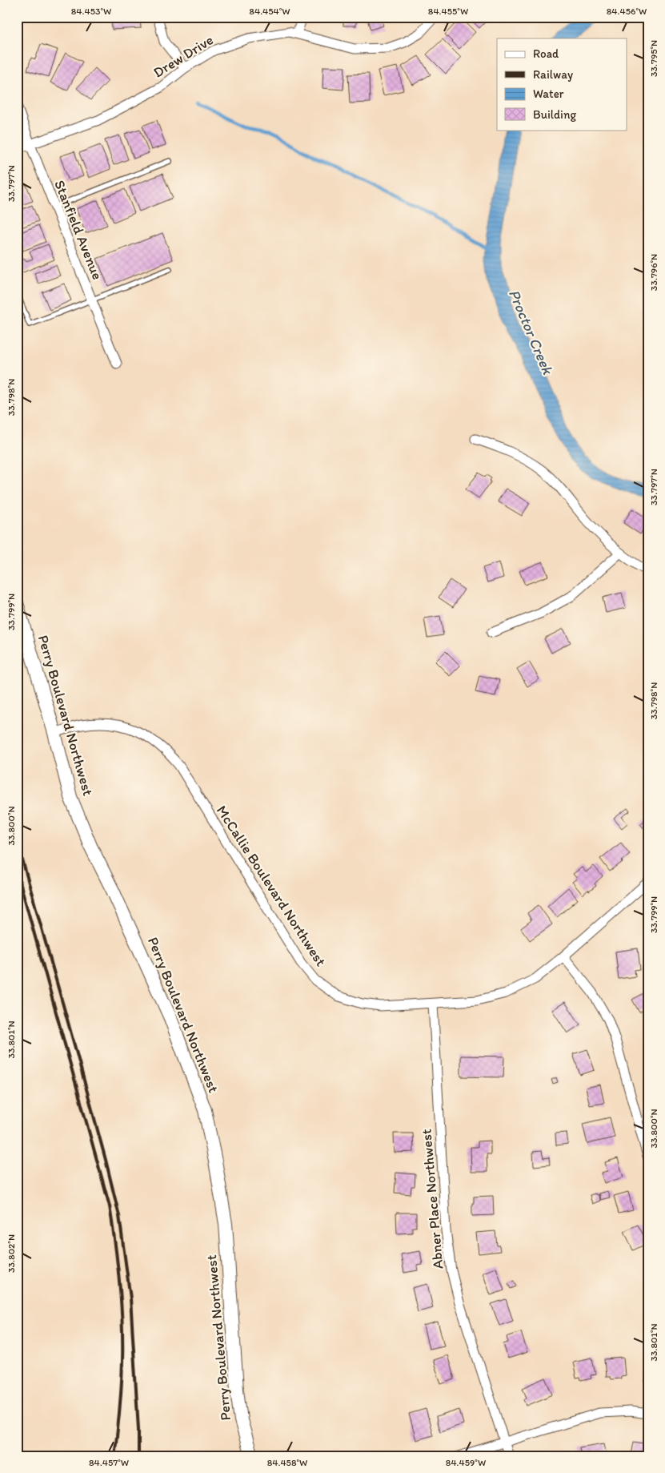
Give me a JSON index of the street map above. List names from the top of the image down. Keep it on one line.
{"streets":{"street":["Drew Drive","Stanfield Avenue","Perry Boulevard Northwest","McCallie Boulevard Northwest","Abner Place Northwest"]},"crossings":[["Drew Drive","Stanfield Avenue"],["Perry Boulevard Northwest","McCallie Boulevard Northwest"],["McCallie Boulevard Northwest","Abner Place Northwest"]],"water":["Proctor Creek"],"legend":["Road","Railway","Water","Building"],"coordinates":["84.453°W","84.454°W","84.455°W","84.456°W","33.795°N","33.797°N","33.796°N","33.798°N","33.799°N","33.800°N","33.801°N","33.802°N","84.457°W","84.458°W","84.459°W"]}
